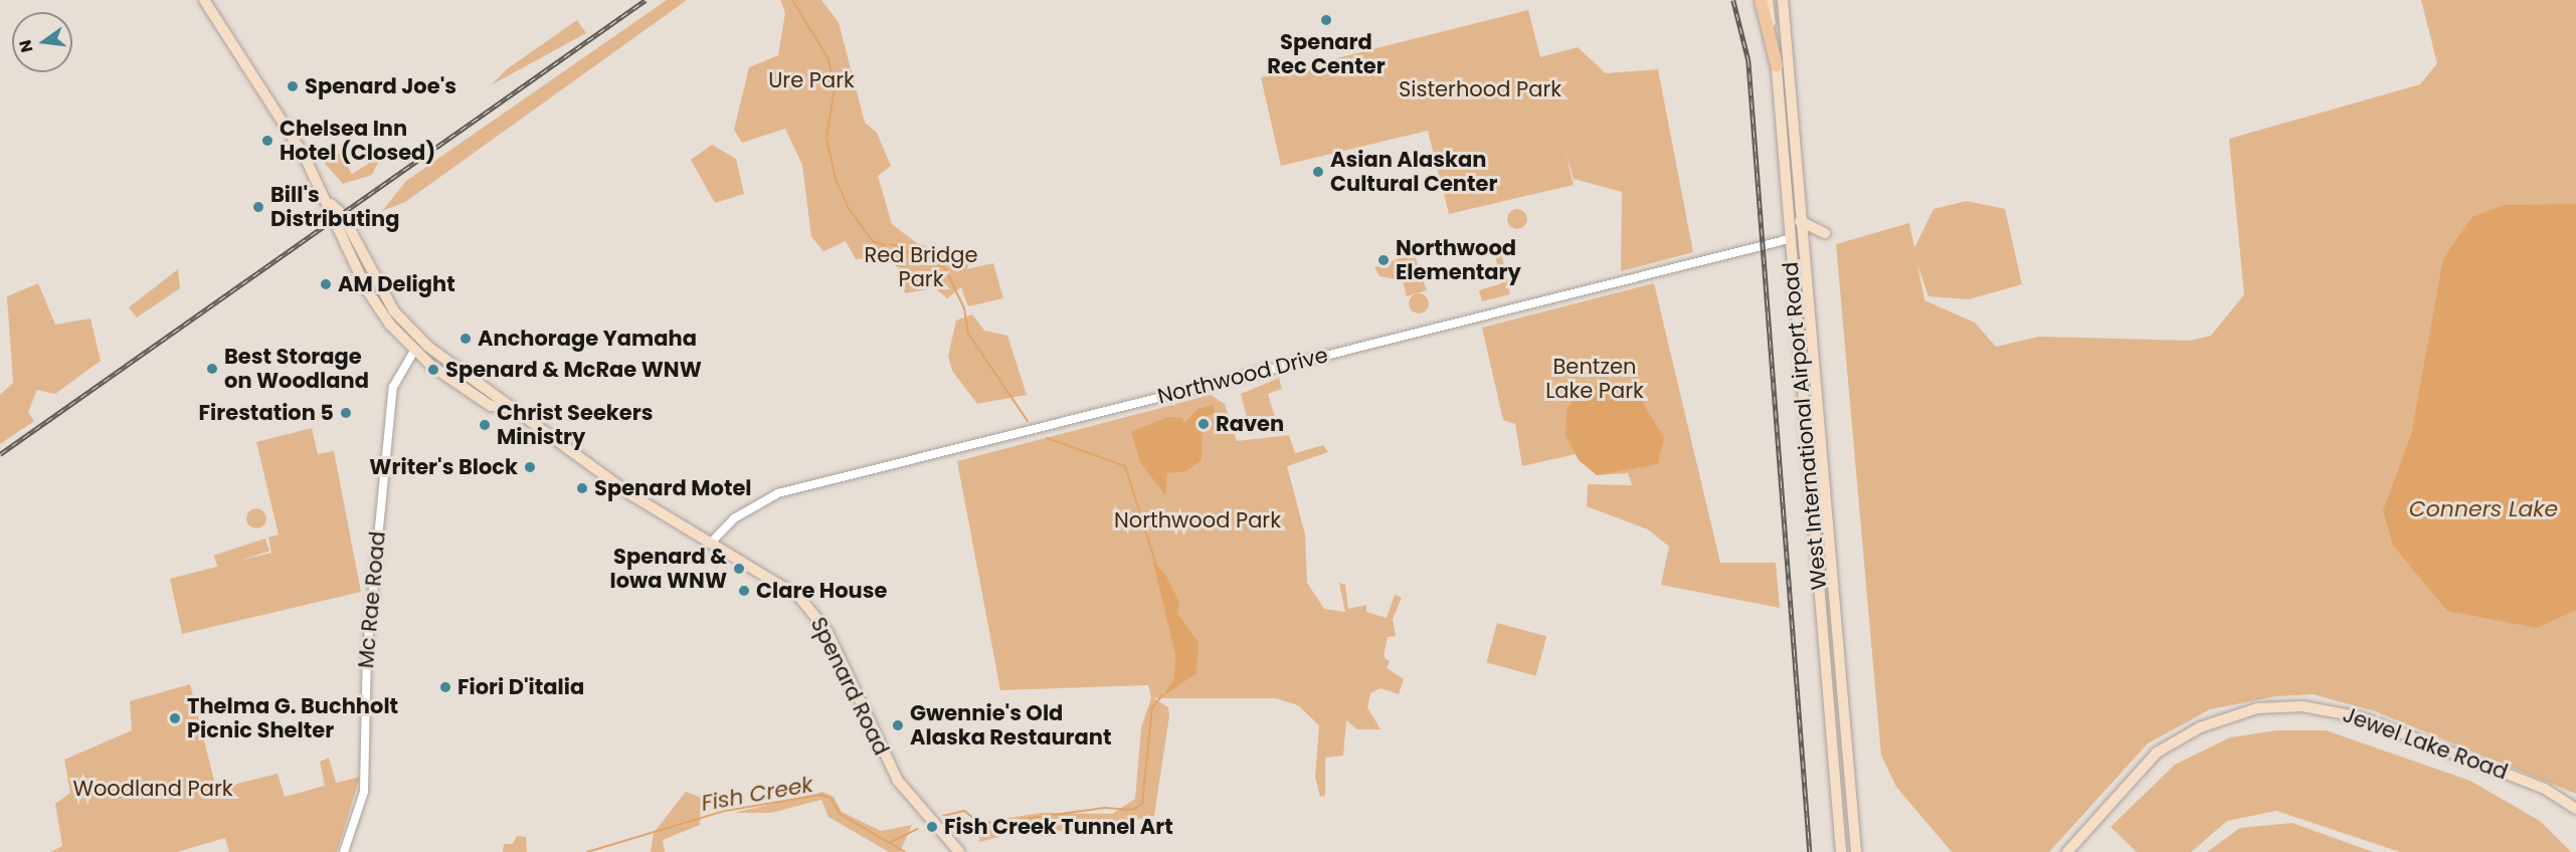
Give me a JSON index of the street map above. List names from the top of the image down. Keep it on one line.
{"streets":{"main road":["West International Airport Road","Spenard Road","Jewel Lake Road"],"street":["Northwood Drive","Mc Rae Road"]},"crossings":[["Northwood Drive","West International Airport Road"],["Northwood Drive","Spenard Road"],["Mc Rae Road","Spenard Road"]],"water":["Conners Lake","Fish Creek"],"parks":["Ure Park","Sisterhood Park","Red Bridge Park","Bentzen Lake Park","Northwood Park","Woodland Park"],"places":["Spenard Rec Center","Spenard Joe's","Chelsea Inn Hotel (Closed)","Asian Alaskan Cultural Center","Bill's Distributing","Northwood Elementary","AM Delight","Anchorage Yamaha","Best Storage on Woodland","Spenard & McRae WNW","Firestation 5","Raven","Christ Seekers Ministry","Writer's Block","Spenard Motel","Spenard & Iowa WNW","Clare House","Fiori D'italia","Thelma G. Buchholt Picnic Shelter","Gwennie's Old Alaska Restaurant","Fish Creek Tunnel Art"],"north":"left"}
